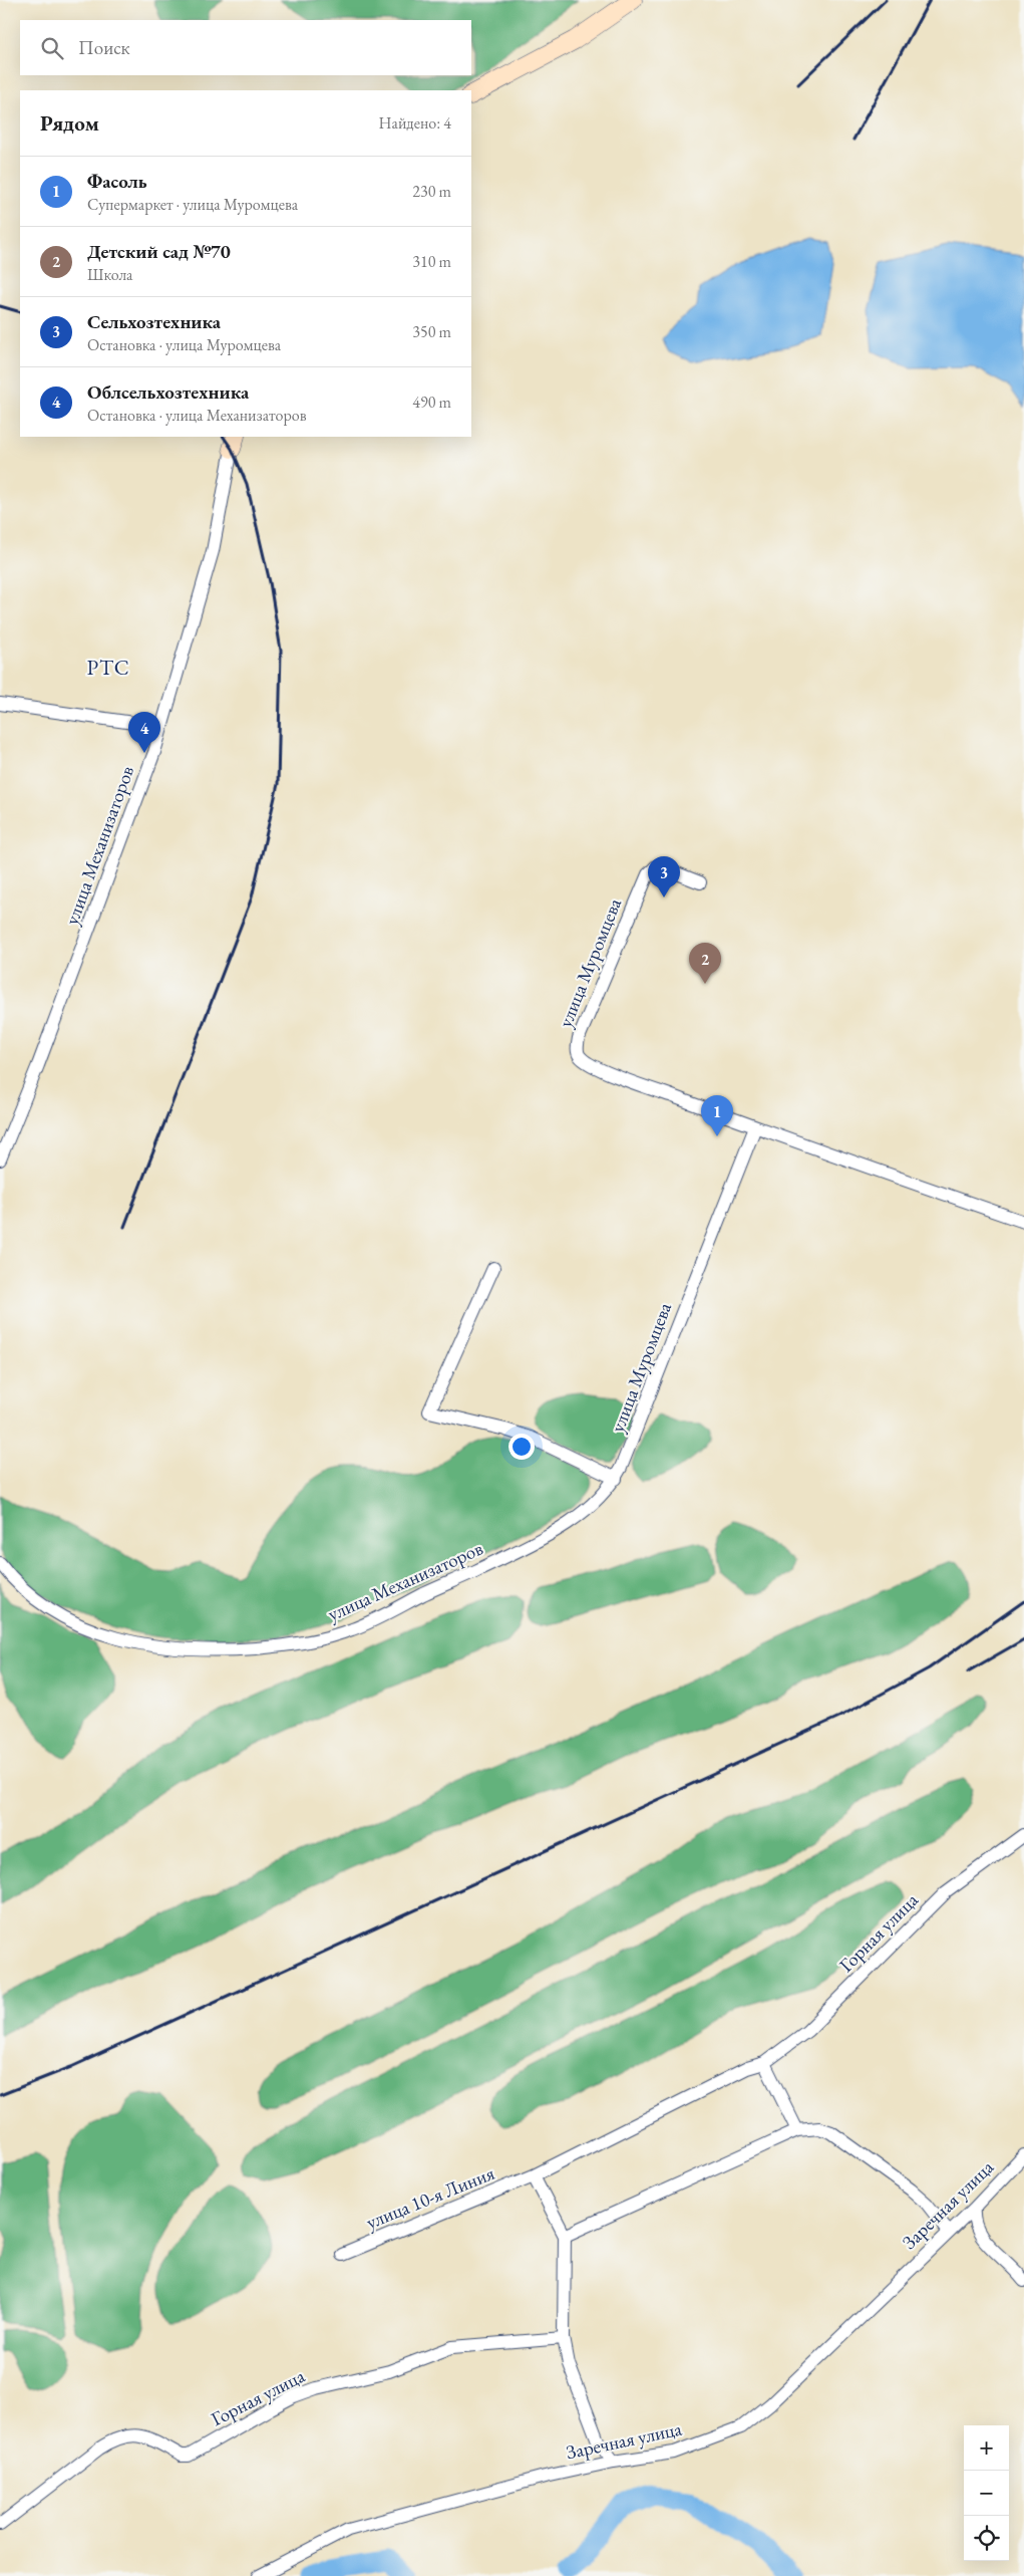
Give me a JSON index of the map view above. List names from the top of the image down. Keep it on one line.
{"streets":{"street":["улица Механизаторов","улица Муромцева","Горная улица","улица 10-я Линия","Заречная улица"]},"crossings":[["улица Механизаторов","улица Муромцева"],["Горная улица","улица 10-я Линия"]],"districts":["РТС"],"page":{"search":"Поиск","heading":["Рядом","Найдено: 4"],"list":[{"mark":"1","name":"Фасоль","note":"Супермаркет · улица Муромцева","value":"230 m"},{"mark":"2","name":"Детский сад №70","note":"Школа","value":"310 m"},{"mark":"3","name":"Сельхозтехника","note":"Остановка · улица Муромцева","value":"350 m"},{"mark":"4","name":"Облсельхозтехника","note":"Остановка · улица Механизаторов","value":"490 m"}],"pins":["4","3","2","1"],"map_buttons":["+","−"]}}
